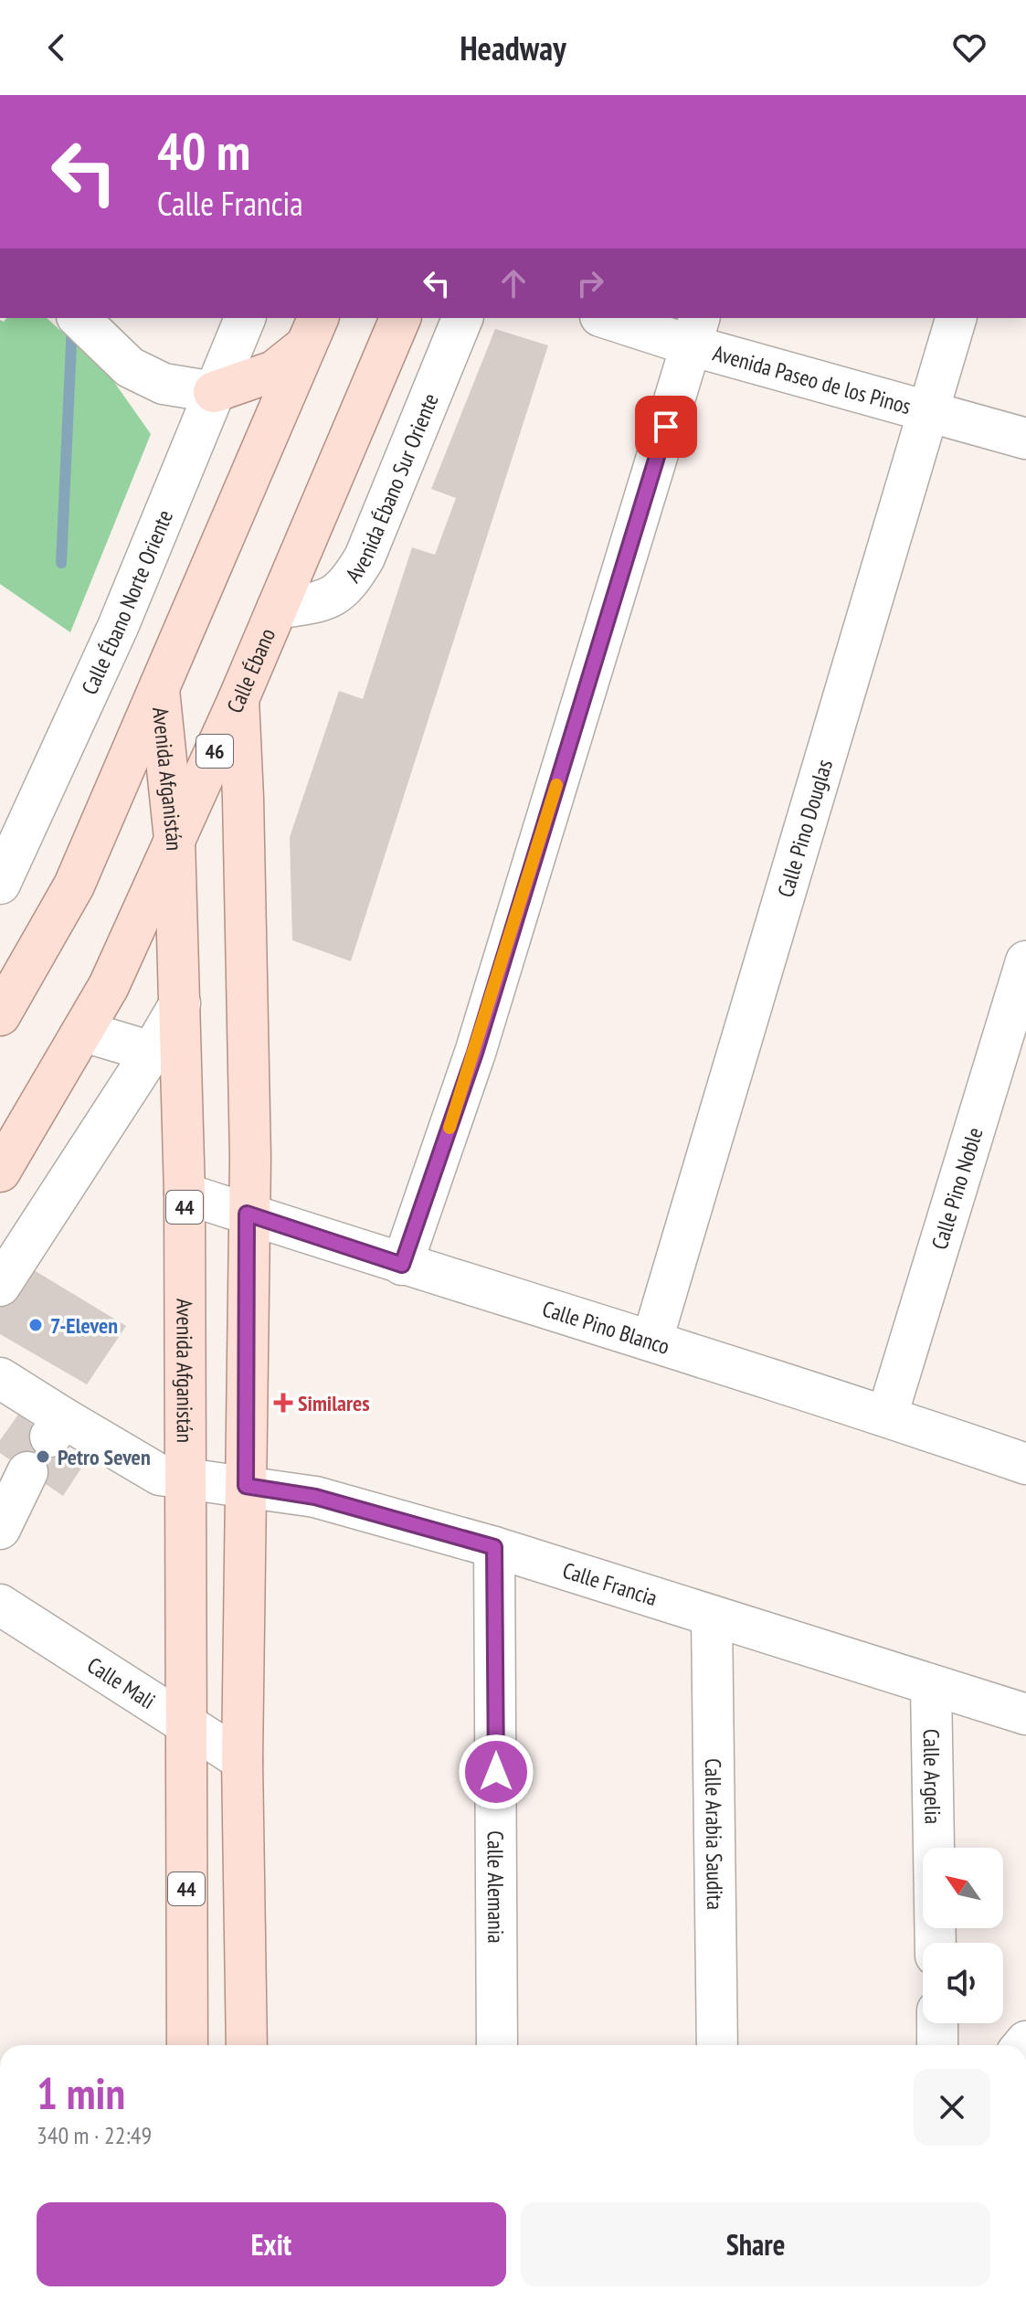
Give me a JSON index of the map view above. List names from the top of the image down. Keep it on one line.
{"streets":{"main road":["Calle Ébano","46","Avenida Afganistán","44"],"street":["Avenida Paseo de los Pinos","Avenida Ébano Sur Oriente","Calle Ébano Norte Oriente","Calle Pino Douglas","Calle Pino Noble","Calle Pino Blanco","Calle Francia","Calle Mali","Calle Argelia","Calle Arabia Saudita","Calle Alemania"]},"crossings":[["Avenida Paseo de los Pinos","Calle Pino Douglas"],["Avenida Ébano Sur Oriente","Calle Ébano"],["Calle Ébano","Avenida Afganistán"],["Avenida Afganistán","Calle Pino Blanco"],["Avenida Afganistán","Calle Francia"],["Avenida Afganistán","Calle Mali"],["Calle Pino Douglas","Calle Pino Blanco"],["Calle Pino Noble","Calle Pino Blanco"],["Calle Francia","Calle Argelia"],["Calle Francia","Calle Arabia Saudita"],["Calle Francia","Calle Alemania"]],"places":{"other":["7-Eleven","Petro Seven"],"health":["Similares"]},"north":"top left","page":{"header":"Headway","turn":["40 m","Calle Francia"],"heading":["1 min","340 m · 22:49"],"buttons":["Exit","Share"]}}
